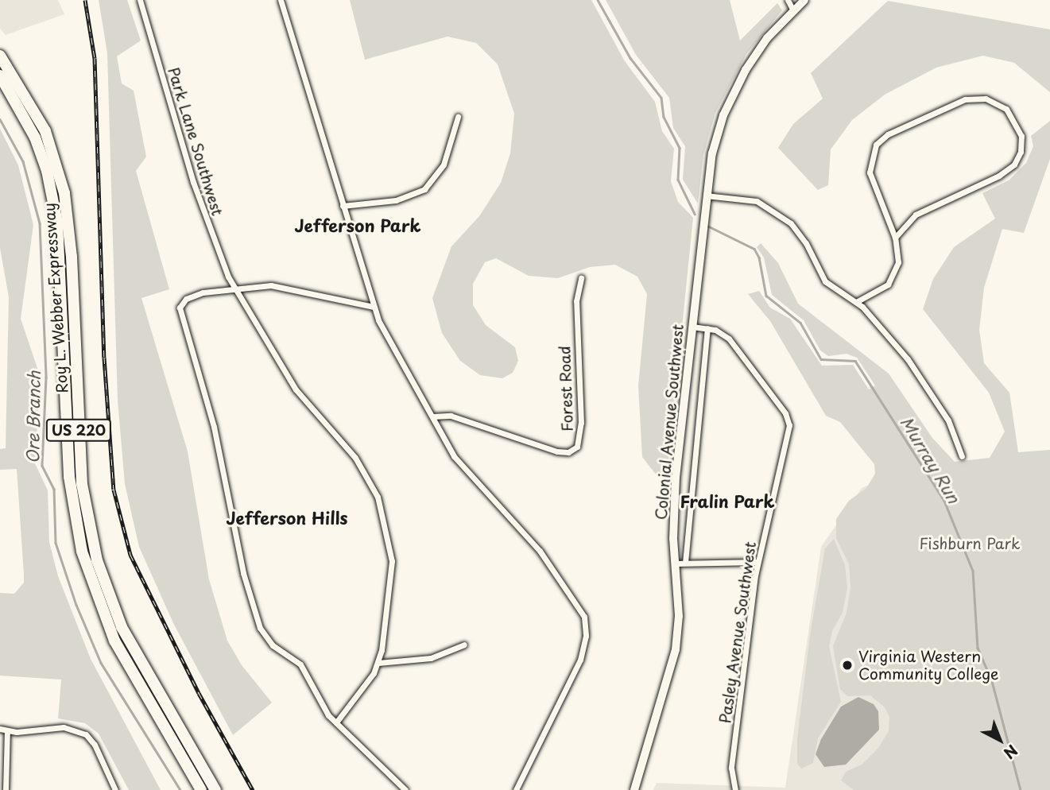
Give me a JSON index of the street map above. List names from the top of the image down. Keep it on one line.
{"streets":{"highway":["Roy L. Webber Expressway","US 220"],"main road":["Colonial Avenue Southwest"],"street":["Park Lane Southwest","Forest Road","Pasley Avenue Southwest"]},"crossings":[["Colonial Avenue Southwest","Pasley Avenue Southwest"]],"districts":["Jefferson Park","Fralin Park","Jefferson Hills"],"water":["Ore Branch","Murray Run"],"parks":["Fishburn Park"],"places":["Virginia Western Community College"],"north":"bottom right"}
